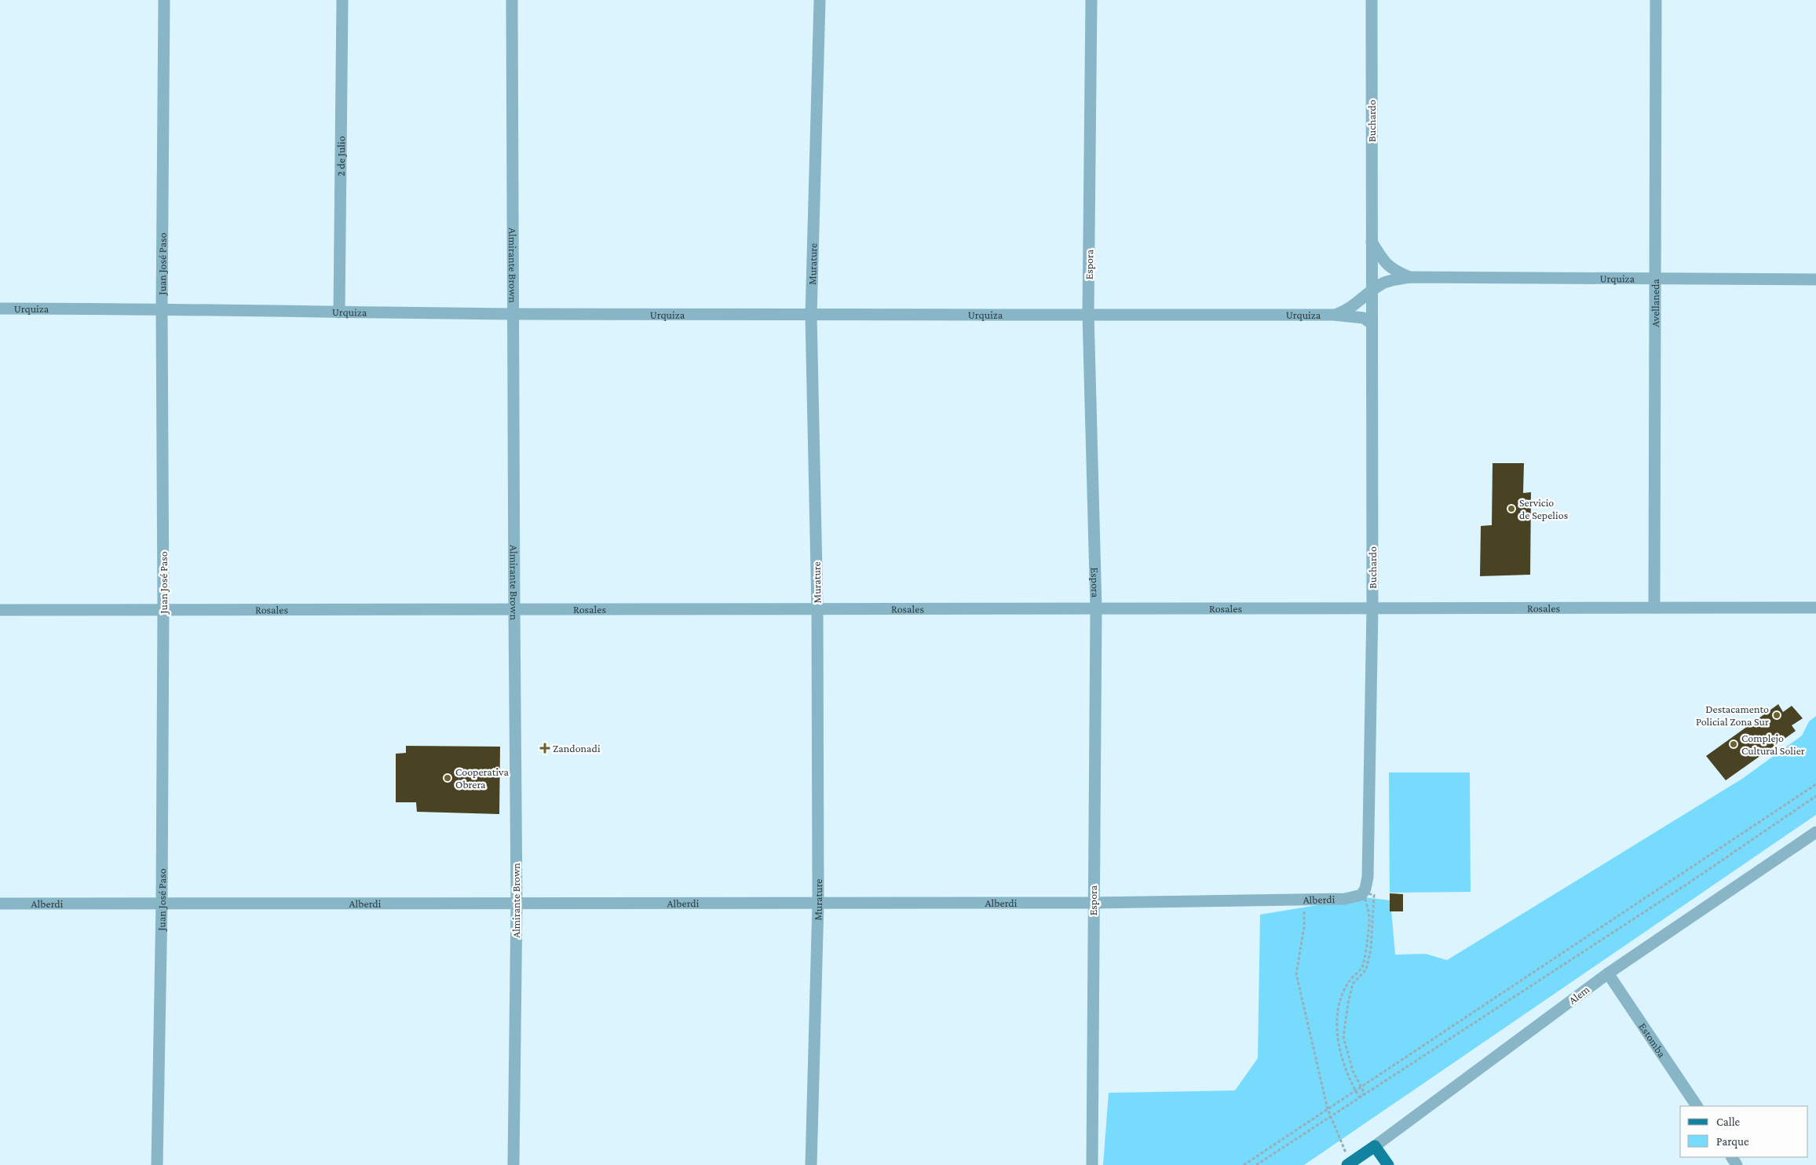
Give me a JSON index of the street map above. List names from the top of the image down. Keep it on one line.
{"streets":{"main road":["Alem"],"street":["Buchardo","2 de Julio","Juan José Paso","Almirante Brown","Murature","Espora","Urquiza","Avellaneda","Rosales","Alberdi","Estomba"]},"crossings":[["Buchardo","Urquiza"],["Buchardo","Rosales"],["Buchardo","Alberdi"],["2 de Julio","Urquiza"],["Juan José Paso","Urquiza"],["Juan José Paso","Rosales"],["Juan José Paso","Alberdi"],["Almirante Brown","Urquiza"],["Almirante Brown","Rosales"],["Almirante Brown","Alberdi"],["Murature","Urquiza"],["Murature","Rosales"],["Murature","Alberdi"],["Espora","Urquiza"],["Espora","Rosales"],["Espora","Alberdi"],["Urquiza","Avellaneda"],["Avellaneda","Rosales"],["Alem","Estomba"]],"places":{"other":["Servicio de Sepelios","Destacamento Policial Zona Sur","Complejo Cultural Solier","Cooperativa Obrera"],"health":["Zandonadi"]},"legend":["Calle","Parque"]}
